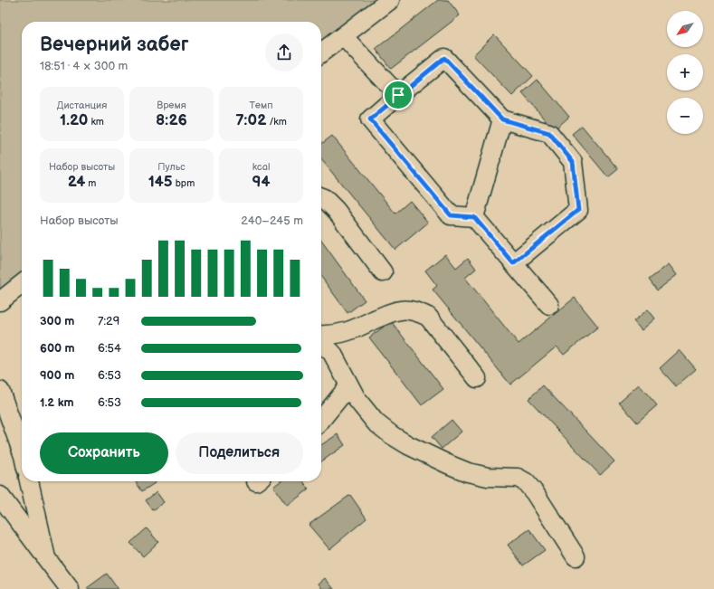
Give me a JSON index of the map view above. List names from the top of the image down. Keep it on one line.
{"north":"bottom left","page":{"map_buttons":["+","−"],"heading":["Вечерний забег","18:51 · 4 × 300 m"],"stats":[["Дистанция","1.20 km"],["Время","8:26"],["Темп","7:02 /km"],["Набор высоты","24 m"],["Пульс","145 bpm"],["kcal","94"]],"chart":["Набор высоты","240–245 m"],"list":[{"name":"300 m","note":"7:29"},{"name":"600 m","note":"6:54"},{"name":"900 m","note":"6:53"},{"name":"1.2 km","note":"6:53"}],"buttons":["Сохранить","Поделиться"]}}
